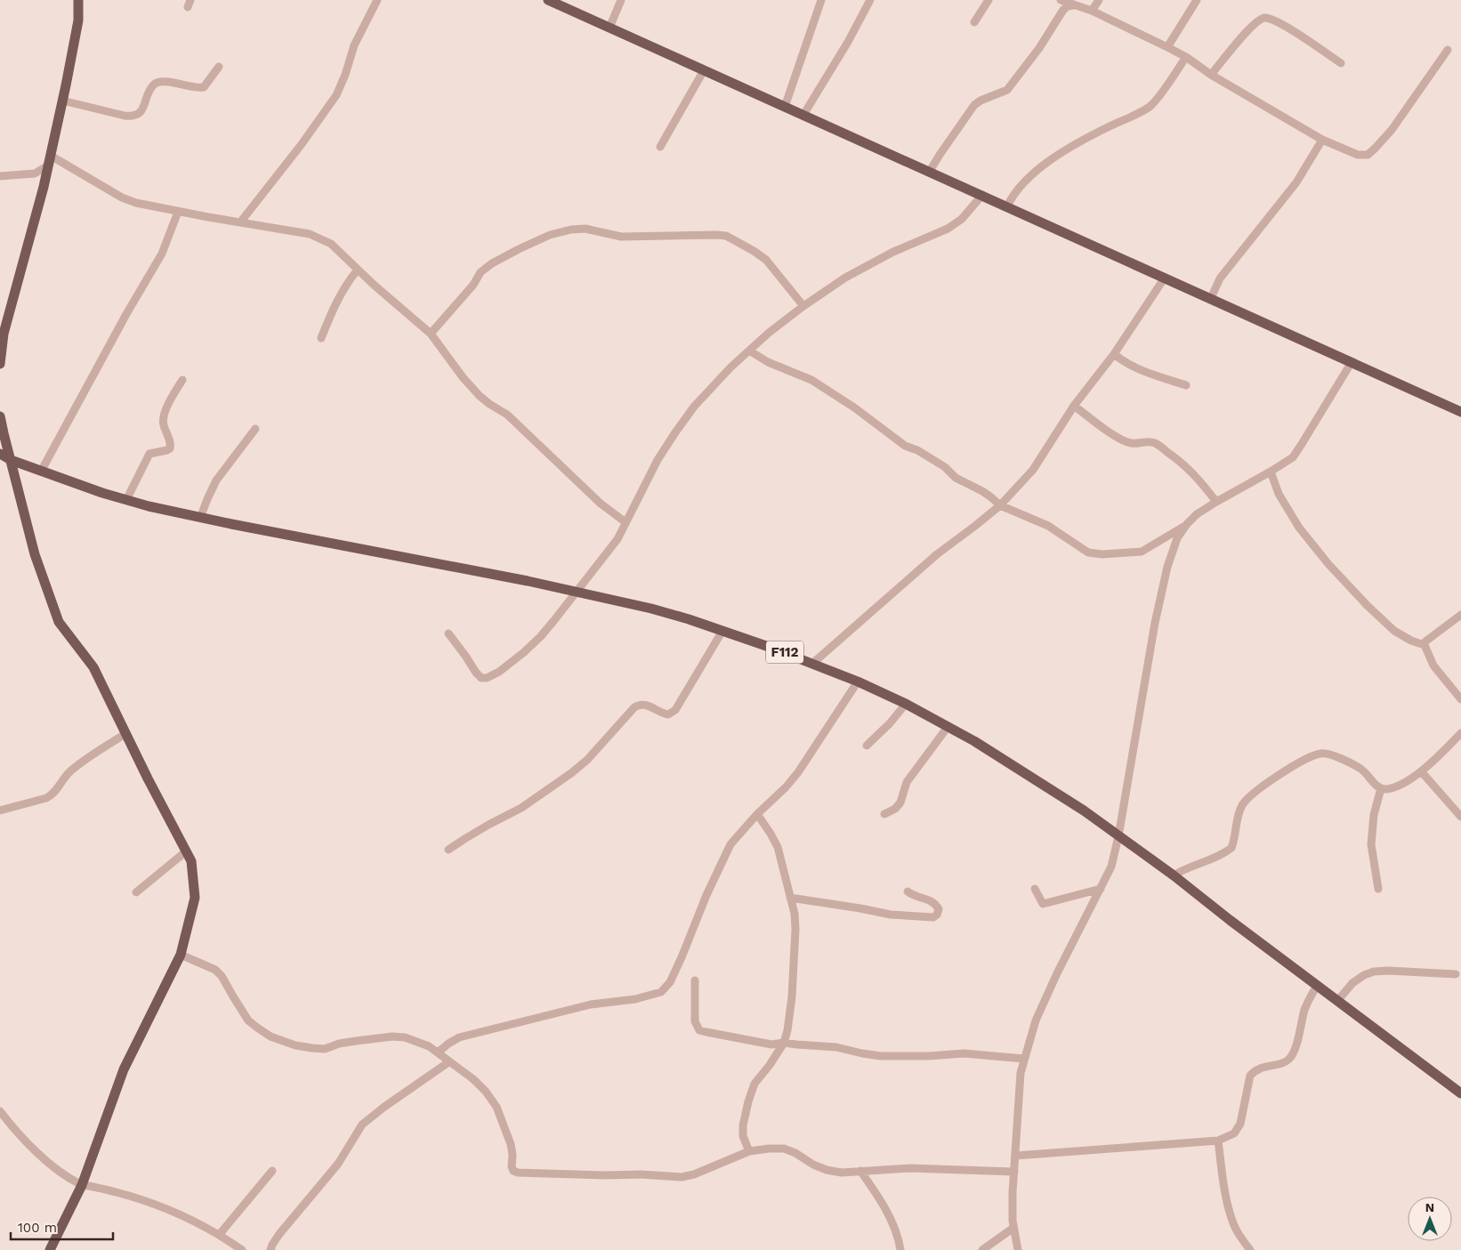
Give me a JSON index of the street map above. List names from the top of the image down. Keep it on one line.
{"streets":{"main road":["F112"]},"scale_bar":"100 m","north":"top"}
